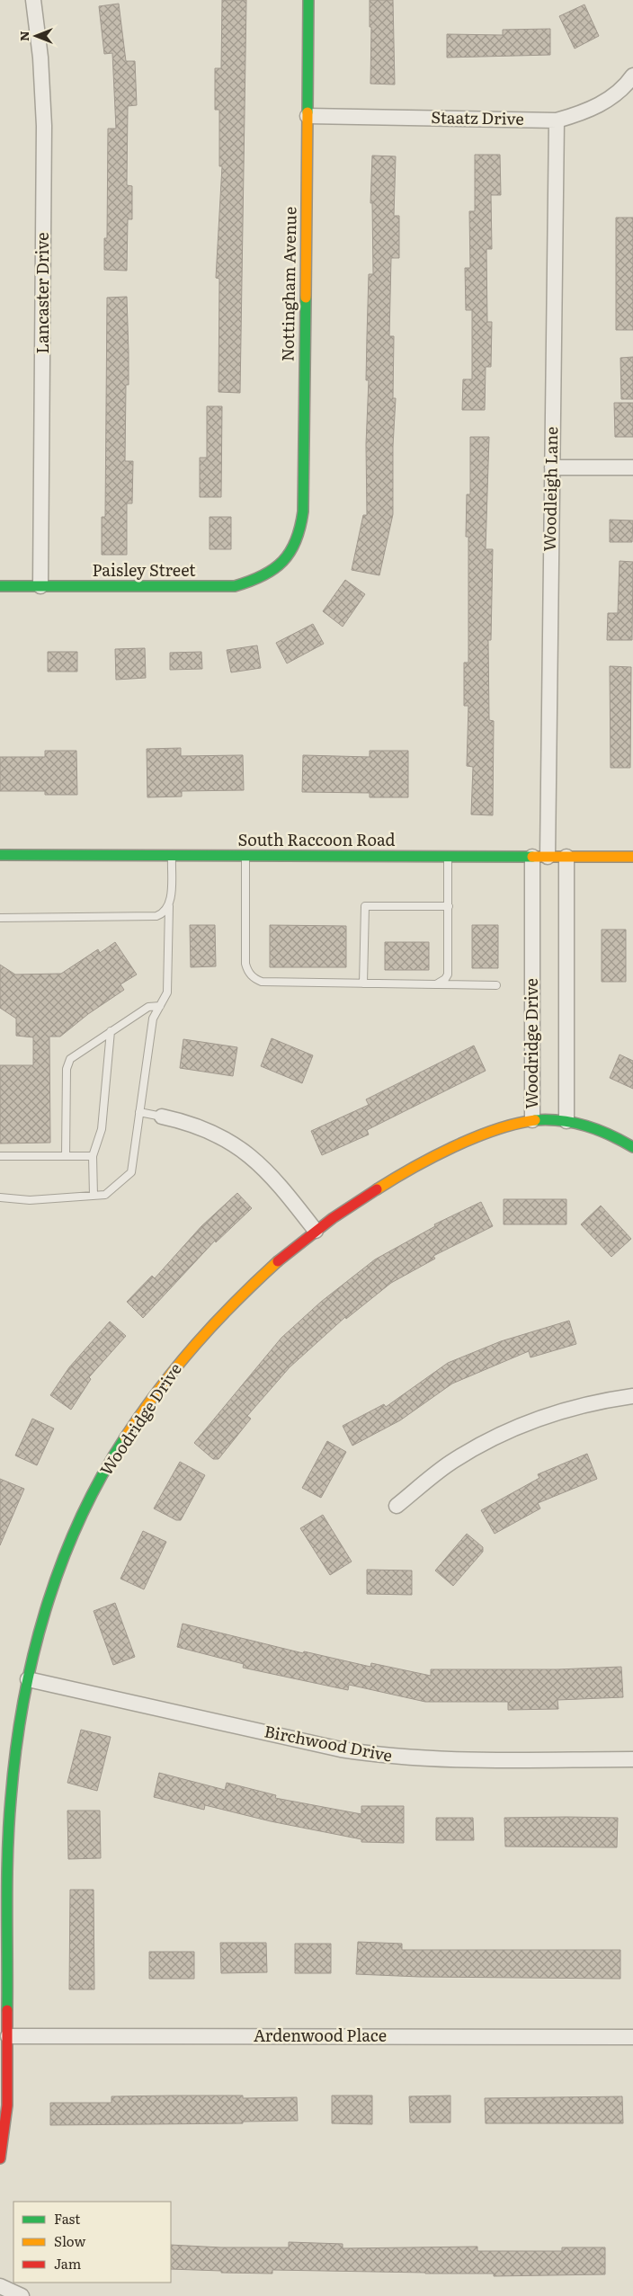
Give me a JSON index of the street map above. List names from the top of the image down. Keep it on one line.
{"streets":{"street":["Staatz Drive","Nottingham Avenue","Lancaster Drive","Woodleigh Lane","Paisley Street","South Raccoon Road","Woodridge Drive","Birchwood Drive","Ardenwood Place"]},"crossings":[["Staatz Drive","Nottingham Avenue"],["Staatz Drive","Woodleigh Lane"],["Nottingham Avenue","Paisley Street"],["Lancaster Drive","Paisley Street"],["Woodleigh Lane","South Raccoon Road"],["South Raccoon Road","Woodridge Drive"],["Woodridge Drive","Birchwood Drive"],["Woodridge Drive","Ardenwood Place"]],"legend":["Fast","Slow","Jam"],"north":"left"}
